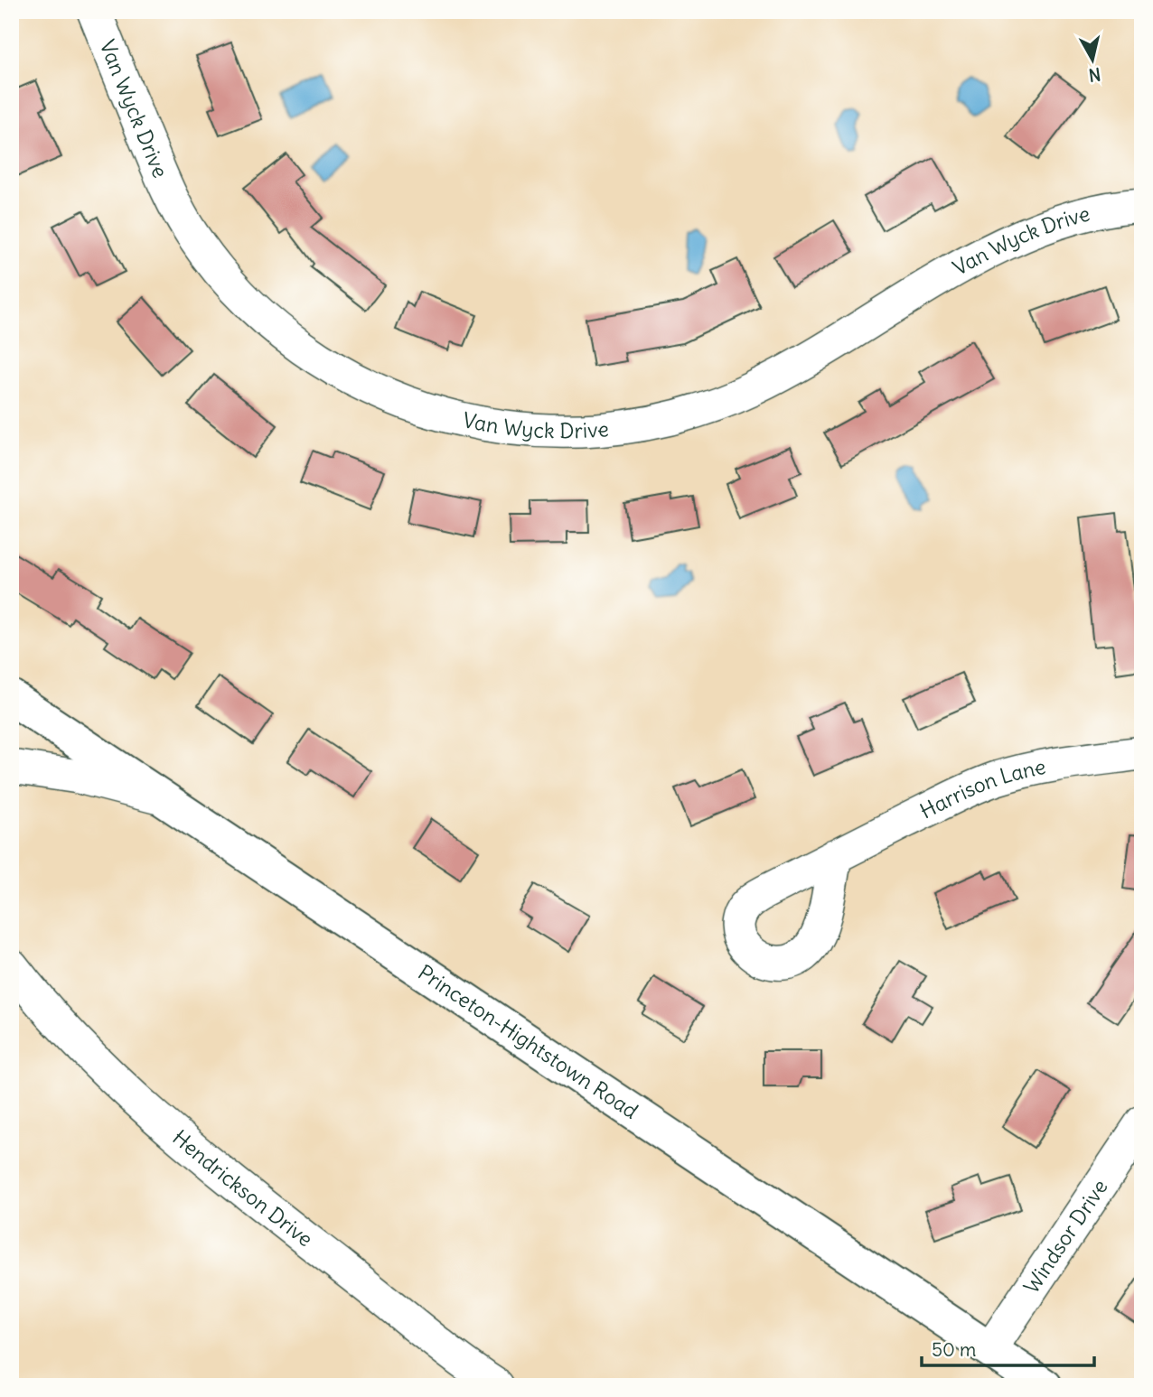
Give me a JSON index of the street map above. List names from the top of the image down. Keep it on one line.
{"streets":{"main road":["Princeton-Hightstown Road"],"street":["Van Wyck Drive","Harrison Lane","Hendrickson Drive","Windsor Drive"]},"crossings":[["Princeton-Hightstown Road","Windsor Drive"]],"scale_bar":"50 m","north":"bottom"}
